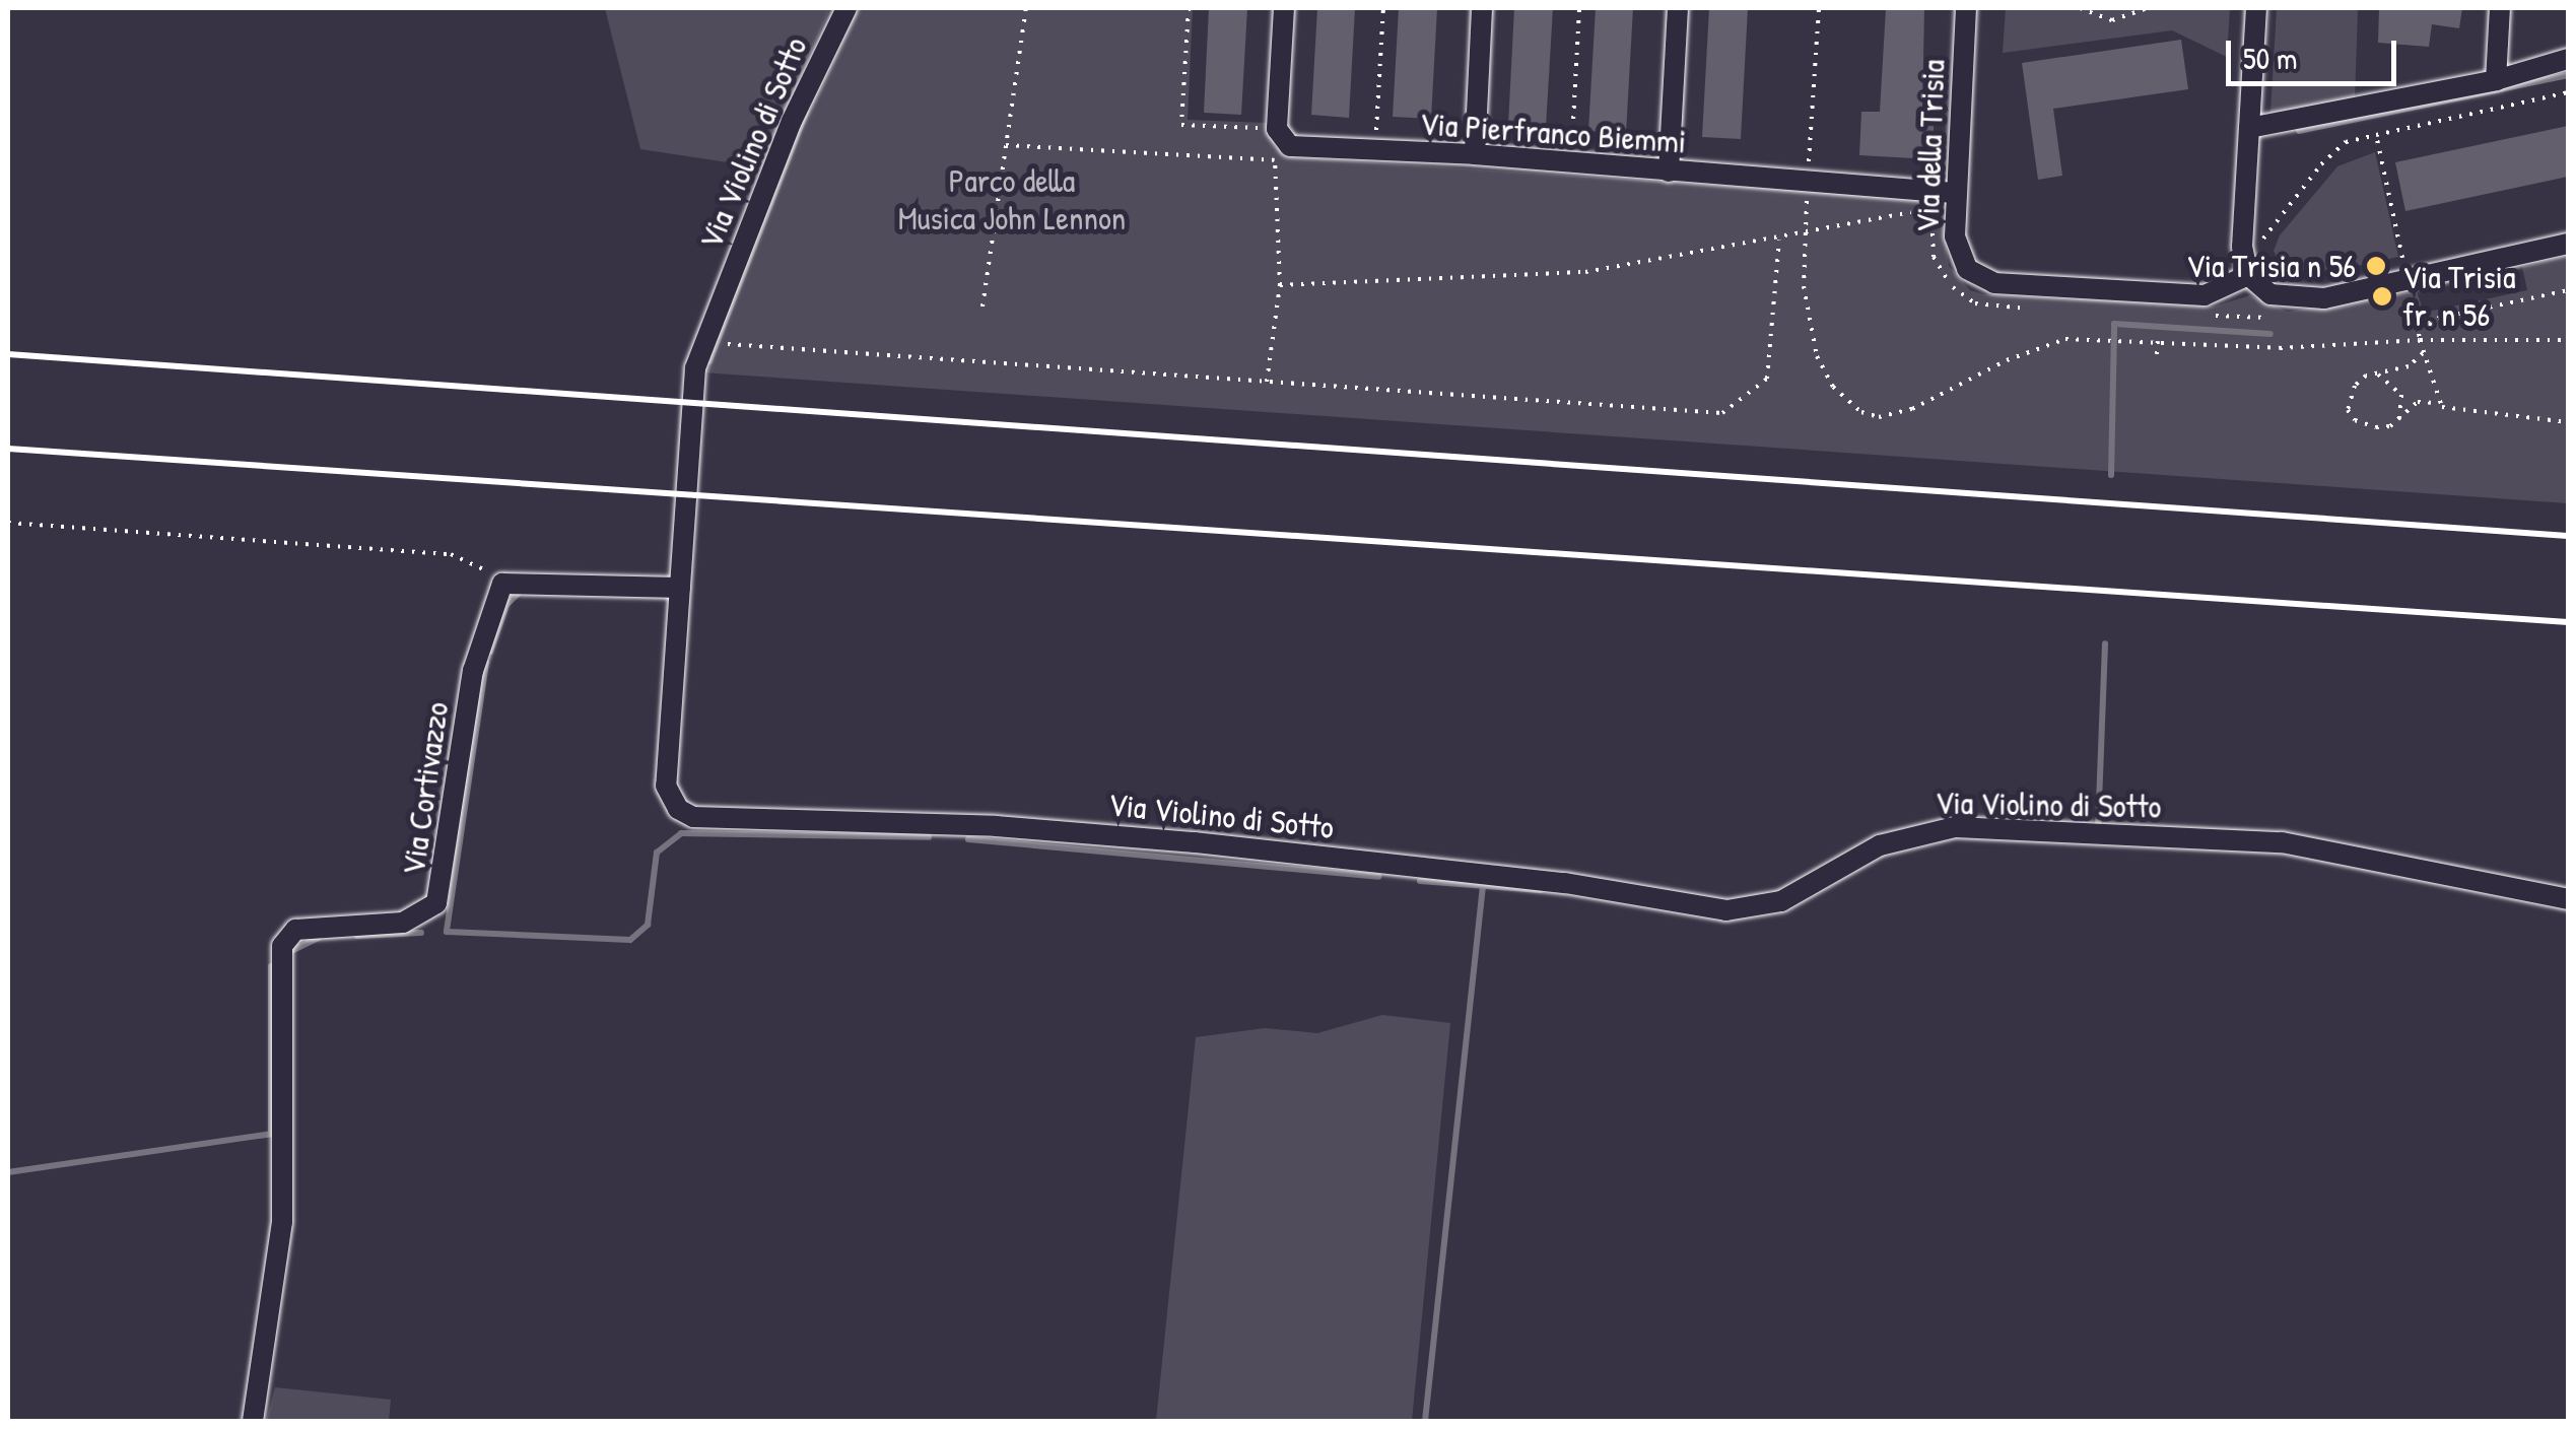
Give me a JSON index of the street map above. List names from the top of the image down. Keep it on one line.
{"streets":{"street":["Via Pierfranco Biemmi","Via Violino di Sotto","Via della Trisia","Via Cortivazzo"]},"crossings":[["Via Pierfranco Biemmi","Via della Trisia"]],"parks":["Parco della Musica John Lennon"],"places":["Via Trisia n 56","Via Trisia fr. n 56"],"scale_bar":"50 m"}
